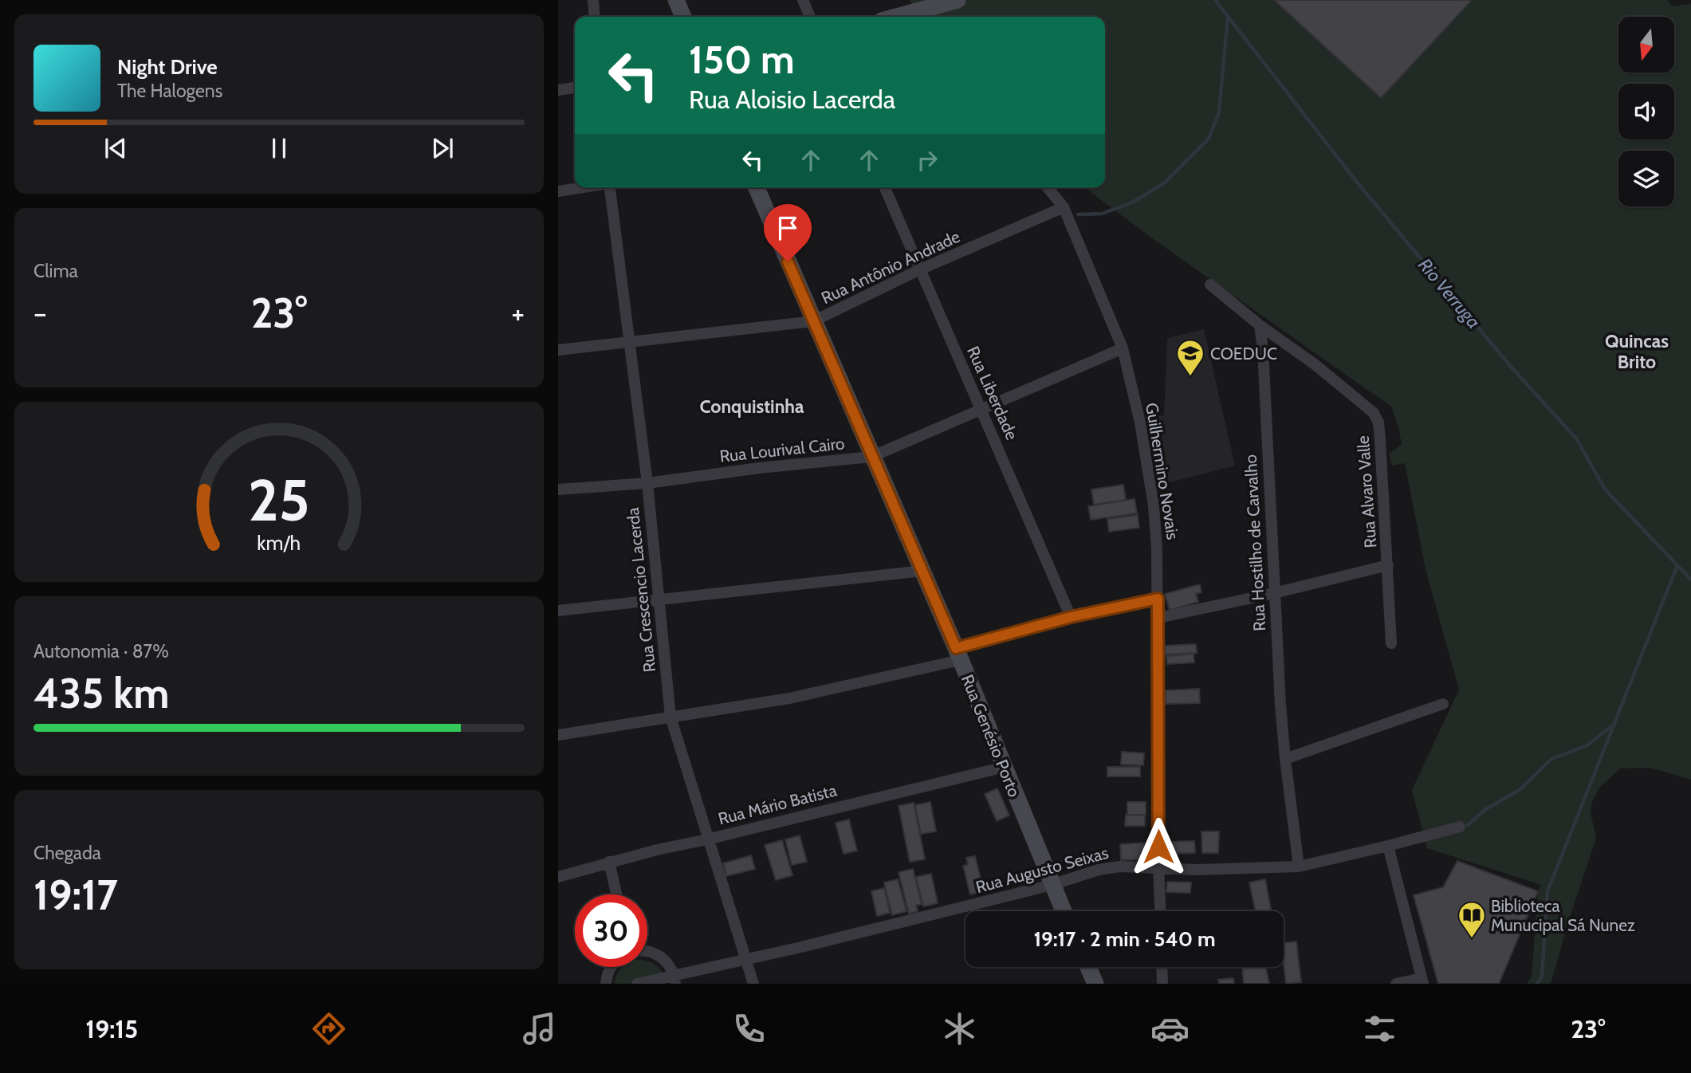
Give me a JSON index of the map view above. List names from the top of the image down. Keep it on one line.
{"streets":{"street":["Rua Antônio Andrade","Rua Liberdade","Rua Lourival Cairo","Guilhermino Novais","Rua Alvaro Valle","Rua Hostilho de Carvalho","Rua Crescencio Lacerda","Rua Genésio Porto","Rua Mário Batista","Rua Augusto Seixas"]},"crossings":[["Rua Antônio Andrade","Rua Liberdade"],["Rua Antônio Andrade","Guilhermino Novais"],["Rua Antônio Andrade","Rua Crescencio Lacerda"],["Rua Antônio Andrade","Rua Genésio Porto"],["Rua Liberdade","Rua Lourival Cairo"],["Rua Lourival Cairo","Guilhermino Novais"],["Rua Lourival Cairo","Rua Crescencio Lacerda"],["Rua Lourival Cairo","Rua Genésio Porto"],["Guilhermino Novais","Rua Augusto Seixas"],["Rua Alvaro Valle","Rua Hostilho de Carvalho"],["Rua Hostilho de Carvalho","Rua Augusto Seixas"],["Rua Crescencio Lacerda","Rua Mário Batista"],["Rua Crescencio Lacerda","Rua Augusto Seixas"],["Rua Genésio Porto","Rua Mário Batista"],["Rua Genésio Porto","Rua Augusto Seixas"]],"districts":["Quincas Brito","Conquistinha"],"water":["Rio Verruga"],"places":{"school or university":["COEDUC"],"library":["Biblioteca Munucipal Sá Nunez"]},"north":"bottom","page":{"turn":["150 m","Rua Aloisio Lacerda"],"song":["Night Drive","The Halogens"],"tile":["Clima",["Autonomia · 87%","435 km"],["Chegada","19:17"]],"heat":["−","23°","+"],"limit":"30","trip":"19:17 · 2 min · 540 m","tabs":["19:15","23°"],"gauge":["25","km/h"]}}
